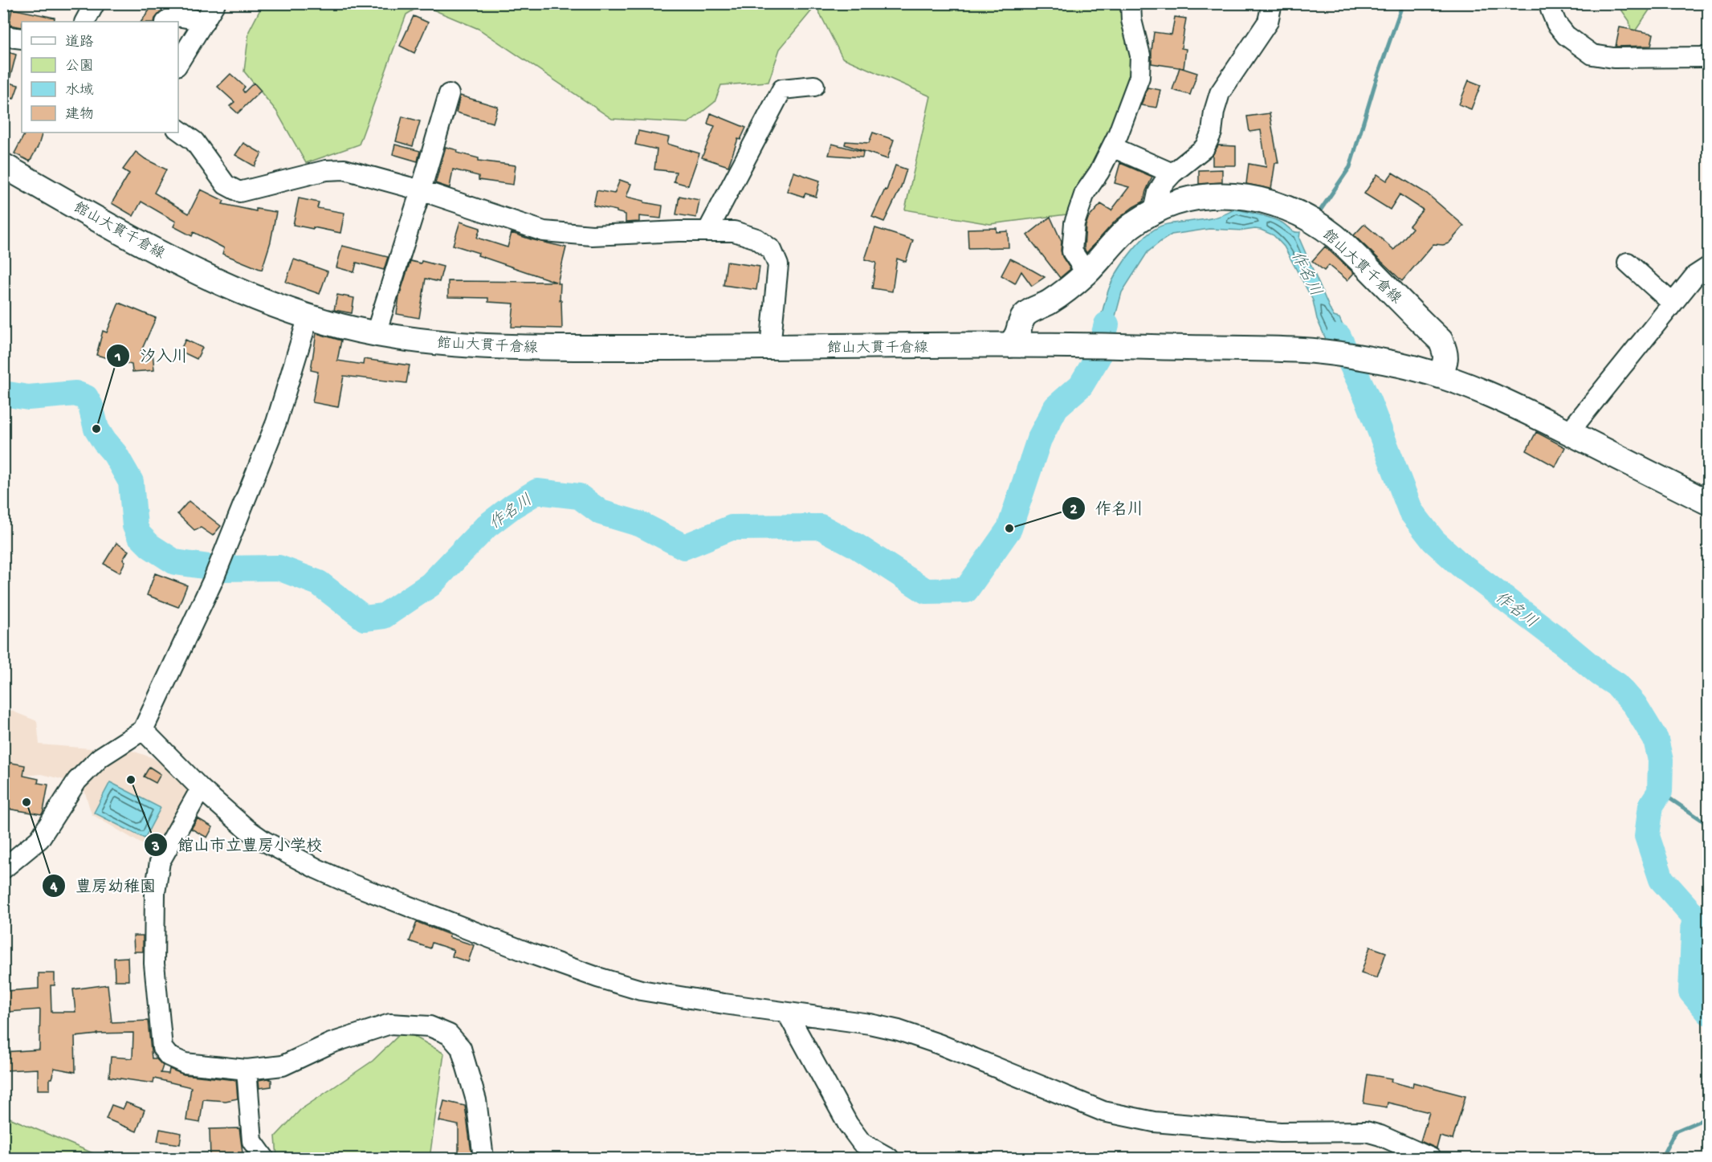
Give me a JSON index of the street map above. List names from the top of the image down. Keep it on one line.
{"streets":{"main road":["館山大貫千倉線"]},"water":["作名川"],"places":["汐入川","作名川","館山市立豊房小学校","豊房幼稚園"],"legend":["道路","公園","水域","建物"]}
